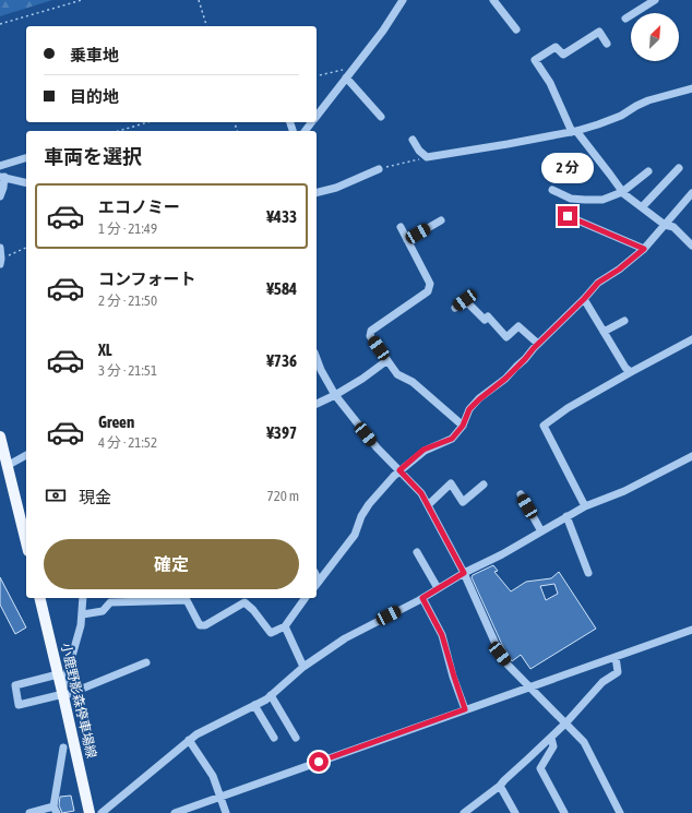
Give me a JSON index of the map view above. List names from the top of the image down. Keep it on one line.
{"streets":{"main road":["小鹿野影森停車場線"]},"north":"top right","page":{"banner":["乗車地","目的地"],"heading":"車両を選択","bubble":"2 分","list":[{"name":"エコノミー","note":"1 分 · 21:49","value":"¥433"},{"name":"コンフォート","note":"2 分 · 21:50","value":"¥584"},{"name":"XL","note":"3 分 · 21:51","value":"¥736"},{"name":"Green","note":"4 分 · 21:52","value":"¥397"}],"pay":["現金","720 m"],"buttons":"確定"}}
